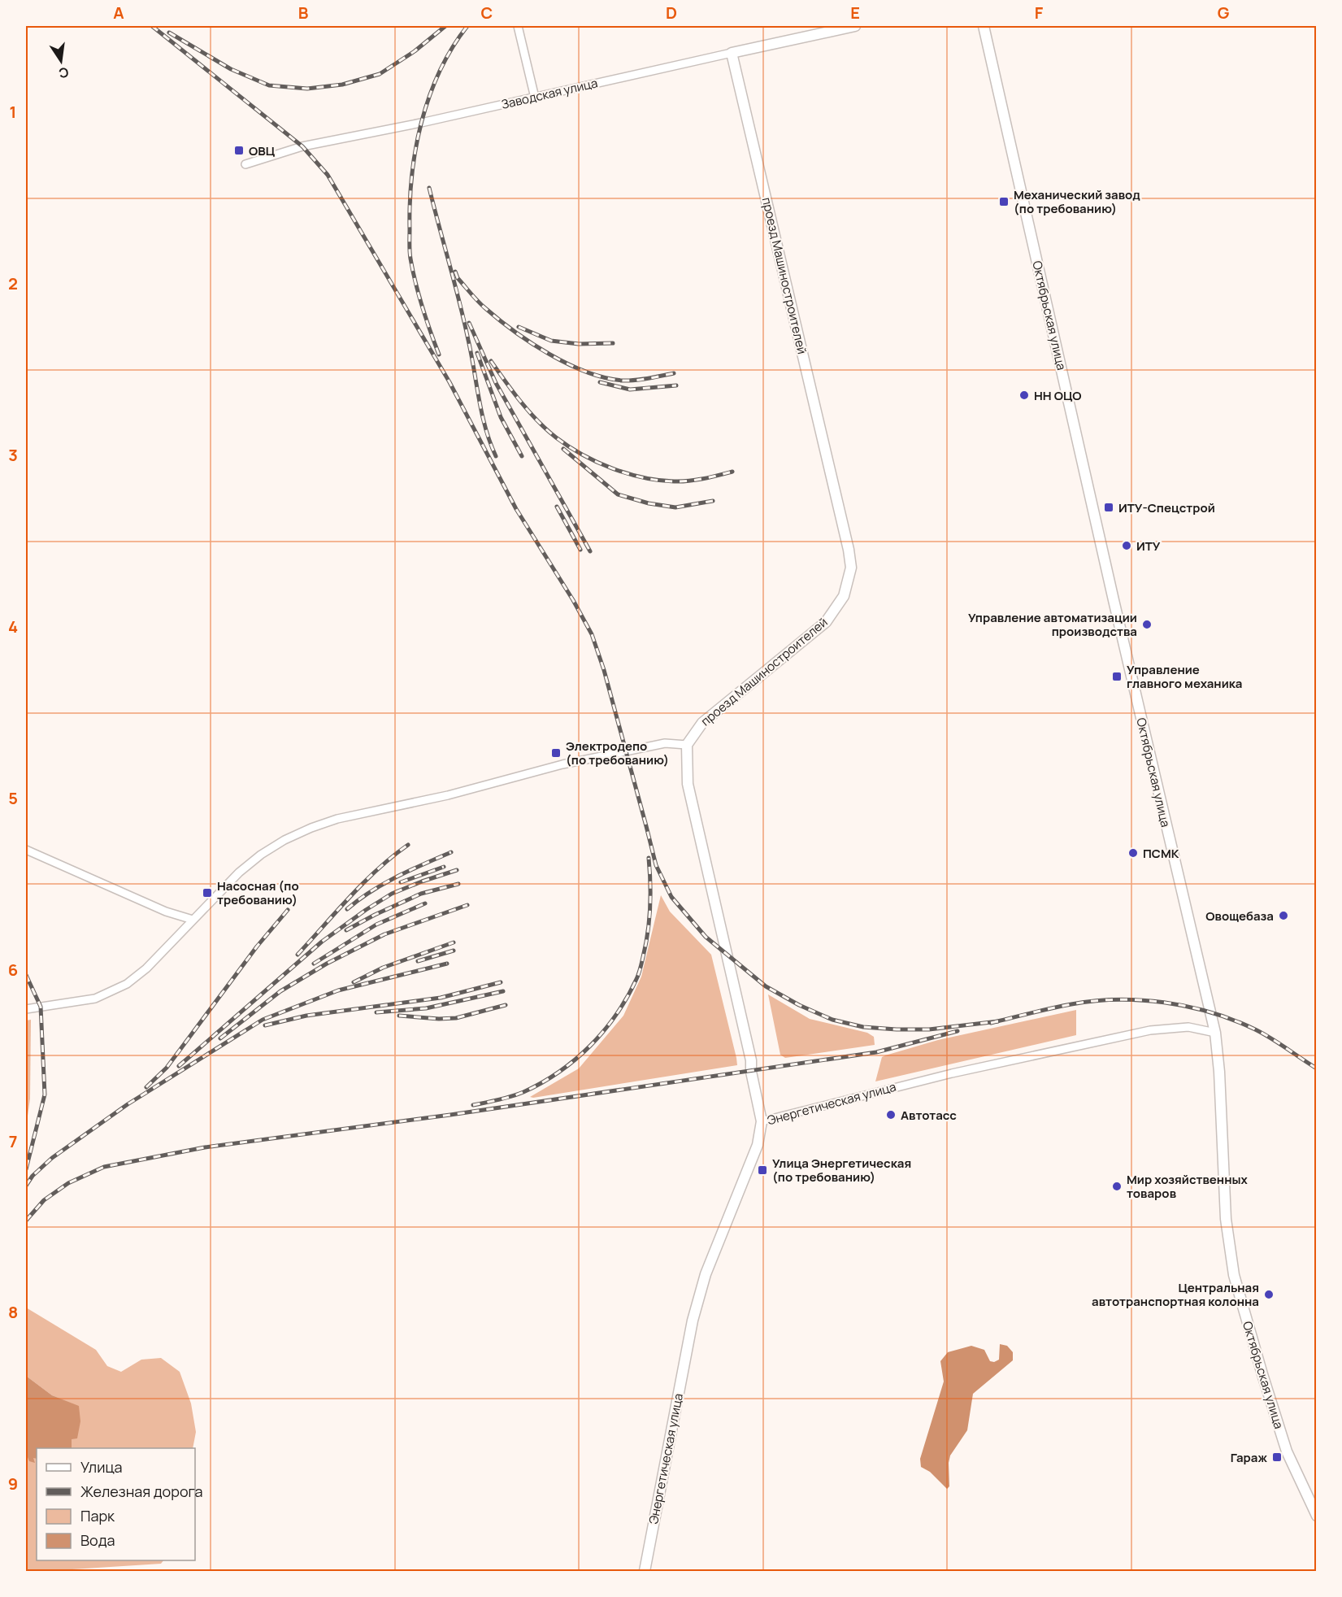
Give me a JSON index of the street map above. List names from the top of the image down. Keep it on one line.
{"streets":{"street":["Заводская улица","проезд Машиностроителей","Октябрьская улица","Энергетическая улица"]},"crossings":[["Заводская улица","проезд Машиностроителей"],["Октябрьская улица","Энергетическая улица"]],"places":{"transit":["ОВЦ","Механический завод (по требованию)","ИТУ-Спецстрой","Управление главного механика","Электродепо (по требованию)","Насосная (по требованию)","Улица Энергетическая (по требованию)","Гараж"],"other":["НН ОЦО","ИТУ","Управление автоматизации производства","ПСМК","Овощебаза","Автотасс","Мир хозяйственных товаров","Центральная автотранспортная колонна"]},"legend":["Улица","Железная дорога","Парк","Вода"],"north":"bottom","grid":{"columns":["A","B","C","D","E","F","G"],"rows":["1","2","3","4","5","6","7","8","9"]}}
